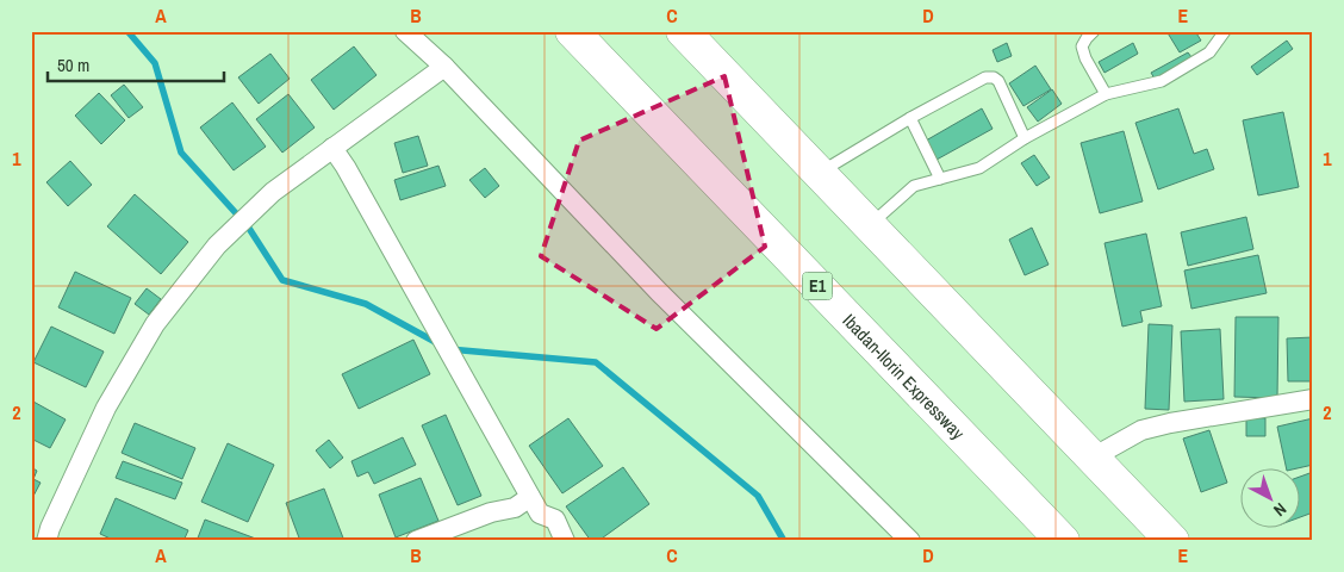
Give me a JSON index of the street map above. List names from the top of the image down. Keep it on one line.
{"streets":{"highway":["E1","Ibadan-Ilorin Expressway"]},"scale_bar":"50 m","north":"bottom right","grid":{"columns":["A","B","C","D","E"],"rows":["1","2"]}}
